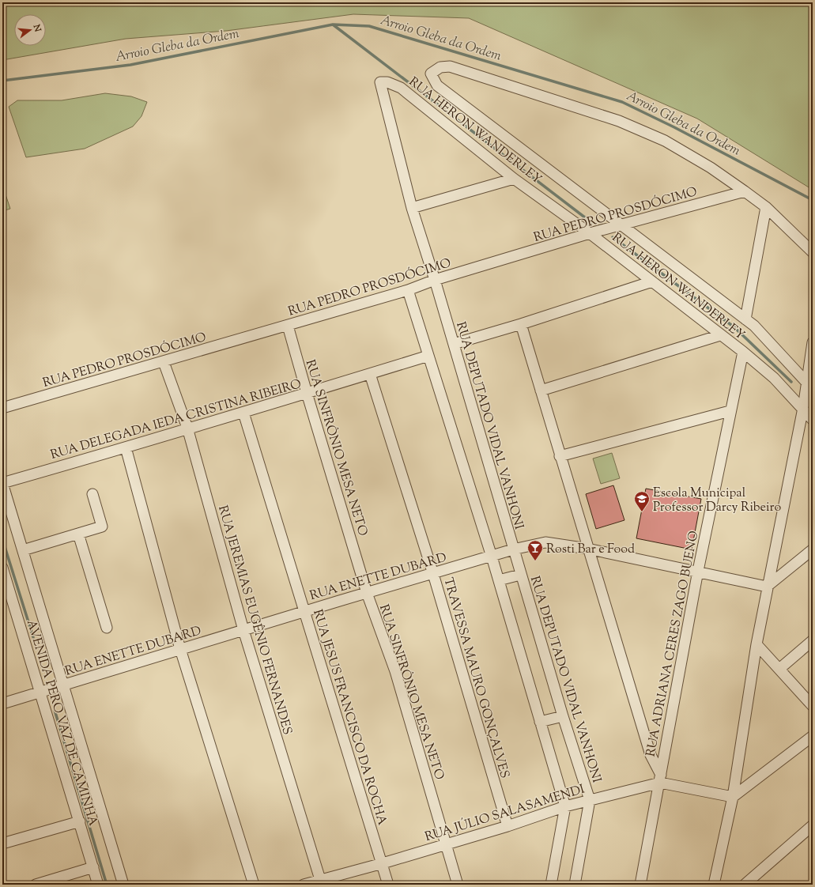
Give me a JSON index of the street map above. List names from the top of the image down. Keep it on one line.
{"streets":{"street":["RUA HERON WANDERLEY","RUA PEDRO PROSDÓCIMO","RUA DELEGADA IEDA CRISTINA RIBEIRO","RUA DEPUTADO VIDAL VANHONI","RUA SINFRÔNIO MESA NETO","RUA ENETTE DUBARD","RUA JEREMIAS EUGÊNIO FERNANDES","RUA ADRIANA CERES ZAGO BUENO","TRAVESSA MAURO GONÇALVES","RUA JESUS FRANCISCO DA ROCHA","AVENIDA PERO VAZ DE CAMINHA","RUA JÚLIO SALASAMENDI"]},"crossings":[["RUA HERON WANDERLEY","RUA PEDRO PROSDÓCIMO"],["RUA HERON WANDERLEY","RUA DEPUTADO VIDAL VANHONI"],["RUA HERON WANDERLEY","RUA ADRIANA CERES ZAGO BUENO"],["RUA PEDRO PROSDÓCIMO","RUA DEPUTADO VIDAL VANHONI"],["RUA PEDRO PROSDÓCIMO","RUA SINFRÔNIO MESA NETO"],["RUA PEDRO PROSDÓCIMO","RUA JEREMIAS EUGÊNIO FERNANDES"],["RUA DELEGADA IEDA CRISTINA RIBEIRO","RUA SINFRÔNIO MESA NETO"],["RUA DELEGADA IEDA CRISTINA RIBEIRO","RUA JEREMIAS EUGÊNIO FERNANDES"],["RUA DELEGADA IEDA CRISTINA RIBEIRO","TRAVESSA MAURO GONÇALVES"],["RUA DELEGADA IEDA CRISTINA RIBEIRO","RUA JESUS FRANCISCO DA ROCHA"],["RUA DELEGADA IEDA CRISTINA RIBEIRO","AVENIDA PERO VAZ DE CAMINHA"],["RUA DEPUTADO VIDAL VANHONI","RUA ENETTE DUBARD"],["RUA DEPUTADO VIDAL VANHONI","RUA JÚLIO SALASAMENDI"],["RUA SINFRÔNIO MESA NETO","RUA ENETTE DUBARD"],["RUA SINFRÔNIO MESA NETO","RUA JÚLIO SALASAMENDI"],["RUA ENETTE DUBARD","RUA JEREMIAS EUGÊNIO FERNANDES"],["RUA ENETTE DUBARD","RUA ADRIANA CERES ZAGO BUENO"],["RUA ENETTE DUBARD","TRAVESSA MAURO GONÇALVES"],["RUA ENETTE DUBARD","RUA JESUS FRANCISCO DA ROCHA"],["RUA ENETTE DUBARD","AVENIDA PERO VAZ DE CAMINHA"],["RUA JEREMIAS EUGÊNIO FERNANDES","RUA JÚLIO SALASAMENDI"],["RUA ADRIANA CERES ZAGO BUENO","RUA JÚLIO SALASAMENDI"],["TRAVESSA MAURO GONÇALVES","RUA JÚLIO SALASAMENDI"],["RUA JESUS FRANCISCO DA ROCHA","RUA JÚLIO SALASAMENDI"]],"water":["Arroio Gleba da Ordem"],"places":{"school or university":["Escola Municipal Professor Darcy Ribeiro"],"bar":["Rosti Bar e Food"]},"north":"right"}
